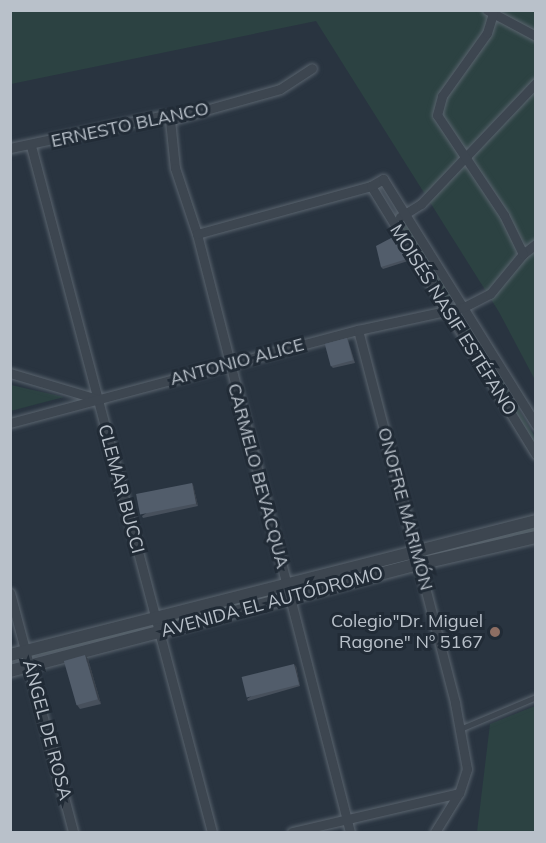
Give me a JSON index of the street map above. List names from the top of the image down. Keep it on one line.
{"streets":{"street":["ERNESTO BLANCO","MOISÉS NASIF ESTÉFANO","ANTONIO ALICE","CARMELO BEVACQUA","CLEMAR BUCCI","ONOFRE MARIMÓN","AVENIDA EL AUTÓDROMO","ÁNGEL DE ROSA"]},"crossings":[["ERNESTO BLANCO","CARMELO BEVACQUA"],["ERNESTO BLANCO","CLEMAR BUCCI"],["MOISÉS NASIF ESTÉFANO","ANTONIO ALICE"],["ANTONIO ALICE","CARMELO BEVACQUA"],["ANTONIO ALICE","CLEMAR BUCCI"],["ANTONIO ALICE","ONOFRE MARIMÓN"],["CARMELO BEVACQUA","AVENIDA EL AUTÓDROMO"],["CLEMAR BUCCI","AVENIDA EL AUTÓDROMO"],["ONOFRE MARIMÓN","AVENIDA EL AUTÓDROMO"],["AVENIDA EL AUTÓDROMO","ÁNGEL DE ROSA"]],"places":["Colegio\"Dr. Miguel Ragone\" Nº 5167"]}
